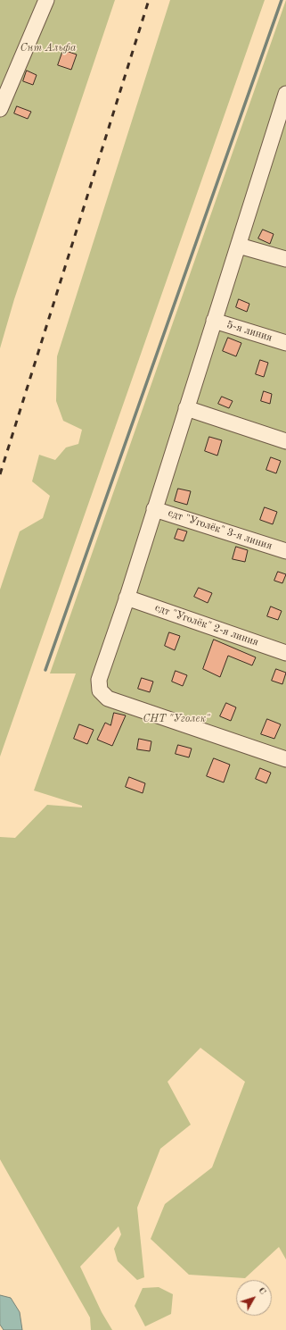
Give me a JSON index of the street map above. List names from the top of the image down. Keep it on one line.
{"streets":{"street":["5-я линия","сдт \"Уголёк\" 3-я линия","сдт \"Уголёк\" 2-я линия"]},"parks":["Снт Альфа","СНТ \"Уголек\""],"north":"top right"}
